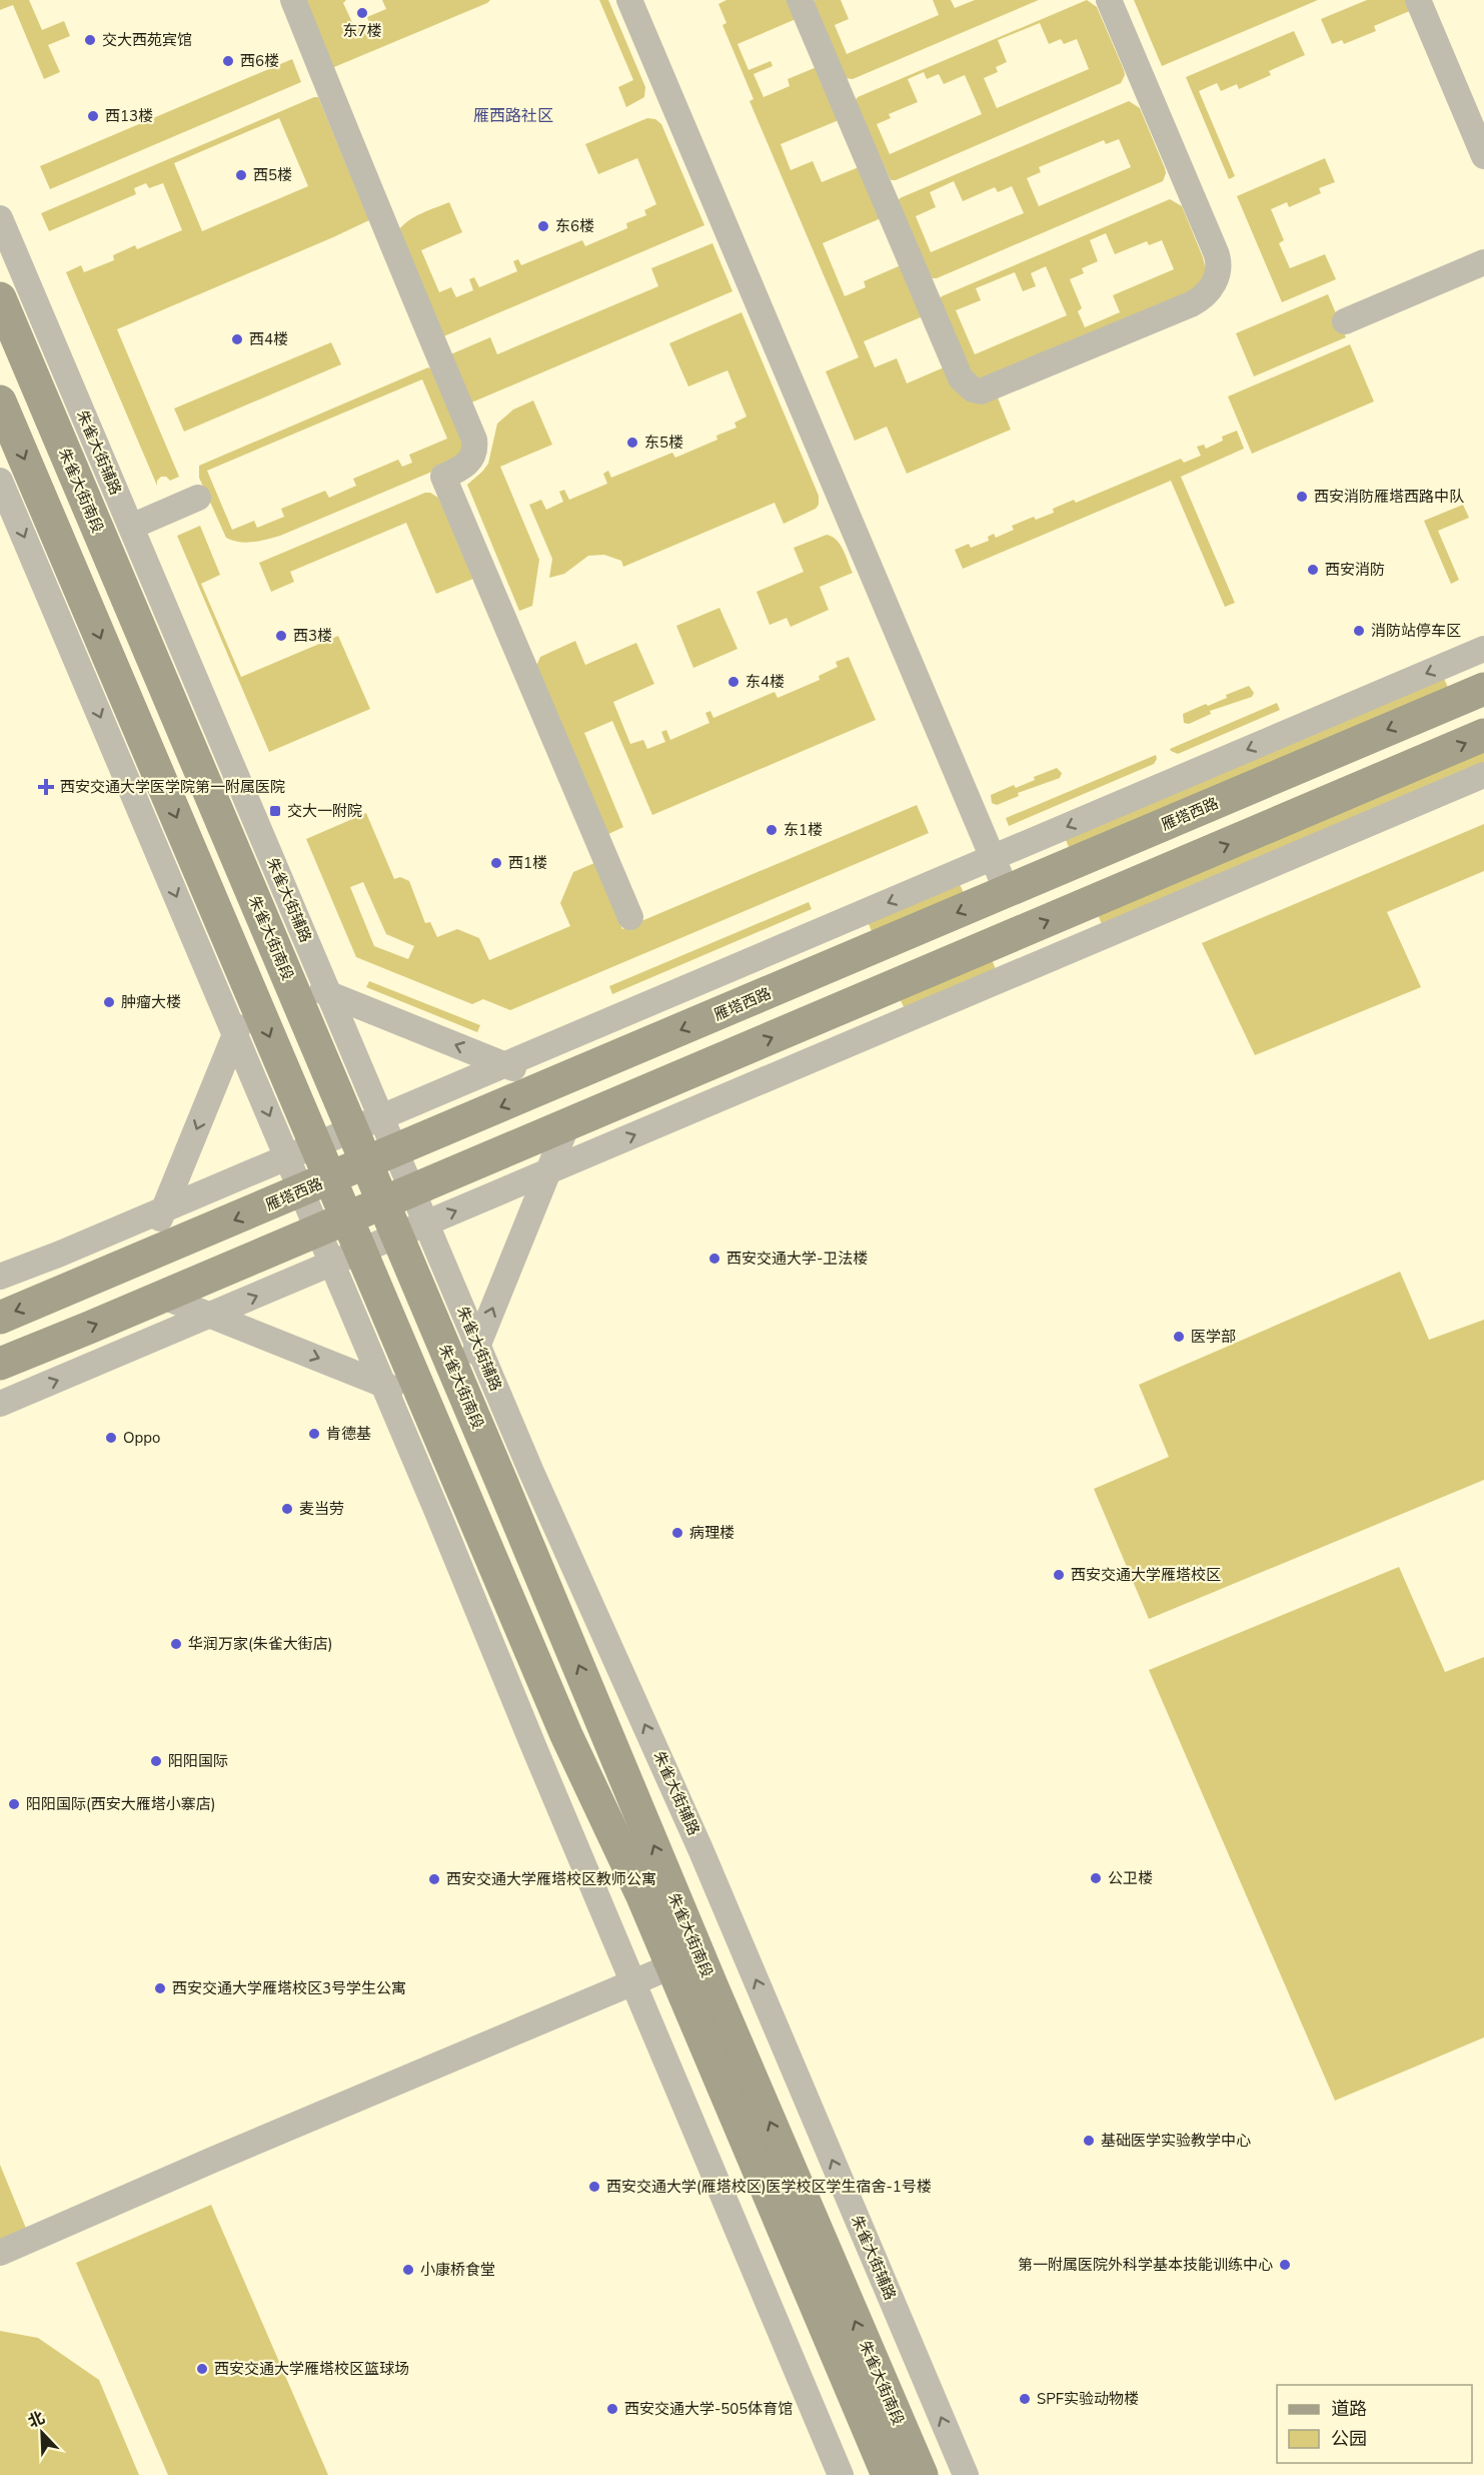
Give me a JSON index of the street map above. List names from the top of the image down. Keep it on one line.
{"streets":{"main road":["朱雀大街南段","雁塔西路"],"street":["朱雀大街辅路"]},"crossings":[["朱雀大街辅路","朱雀大街南段"],["朱雀大街南段","雁塔西路"]],"districts":["雁西路社区"],"places":{"other":["东7楼","交大西苑宾馆","西6楼","西13楼","西5楼","东6楼","西4楼","东5楼","西安消防雁塔西路中队","西安消防","消防站停车区","西3楼","东4楼","东1楼","西1楼","肿瘤大楼","西安交通大学-卫法楼","医学部","肯德基","Oppo","麦当劳","病理楼","西安交通大学雁塔校区","华润万家(朱雀大街店)","阳阳国际","阳阳国际(西安大雁塔小寨店)","公卫楼","西安交通大学雁塔校区教师公寓","西安交通大学雁塔校区3号学生公寓","基础医学实验教学中心","西安交通大学(雁塔校区)医学校区学生宿舍-1号楼","第一附属医院外科学基本技能训练中心","小康桥食堂","西安交通大学雁塔校区篮球场","SPF实验动物楼","西安交通大学-505体育馆"],"health":["西安交通大学医学院第一附属医院"],"transit":["交大一附院"]},"legend":["道路","公园"],"north":"top left"}
